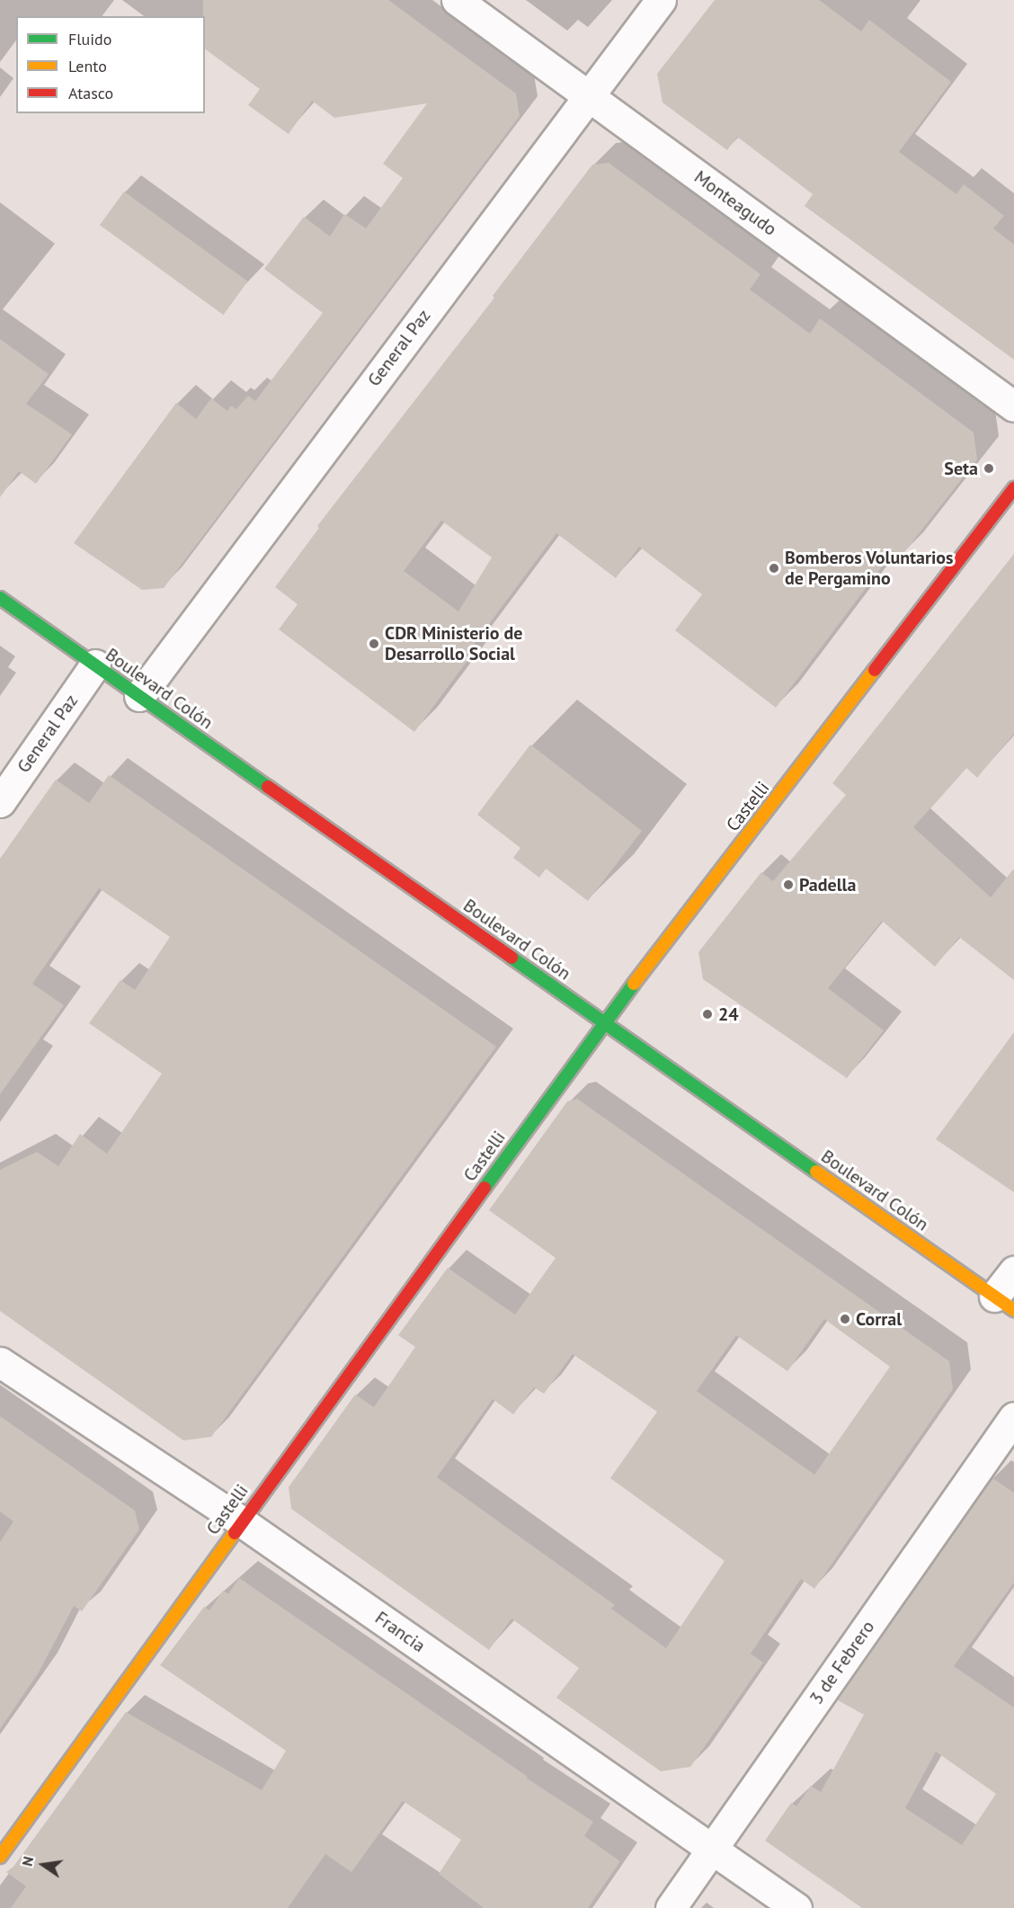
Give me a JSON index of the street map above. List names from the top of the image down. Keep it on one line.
{"streets":{"street":["Monteagudo","General Paz","Boulevard Colón","Castelli","Francia","3 de Febrero"]},"crossings":[["Monteagudo","General Paz"],["General Paz","Boulevard Colón"],["Boulevard Colón","Castelli"],["Castelli","Francia"],["Francia","3 de Febrero"]],"places":["Seta","Bomberos Voluntarios de Pergamino","CDR Ministerio de Desarrollo Social","Padella","24","Corral"],"legend":["Fluido","Lento","Atasco"],"north":"left"}
